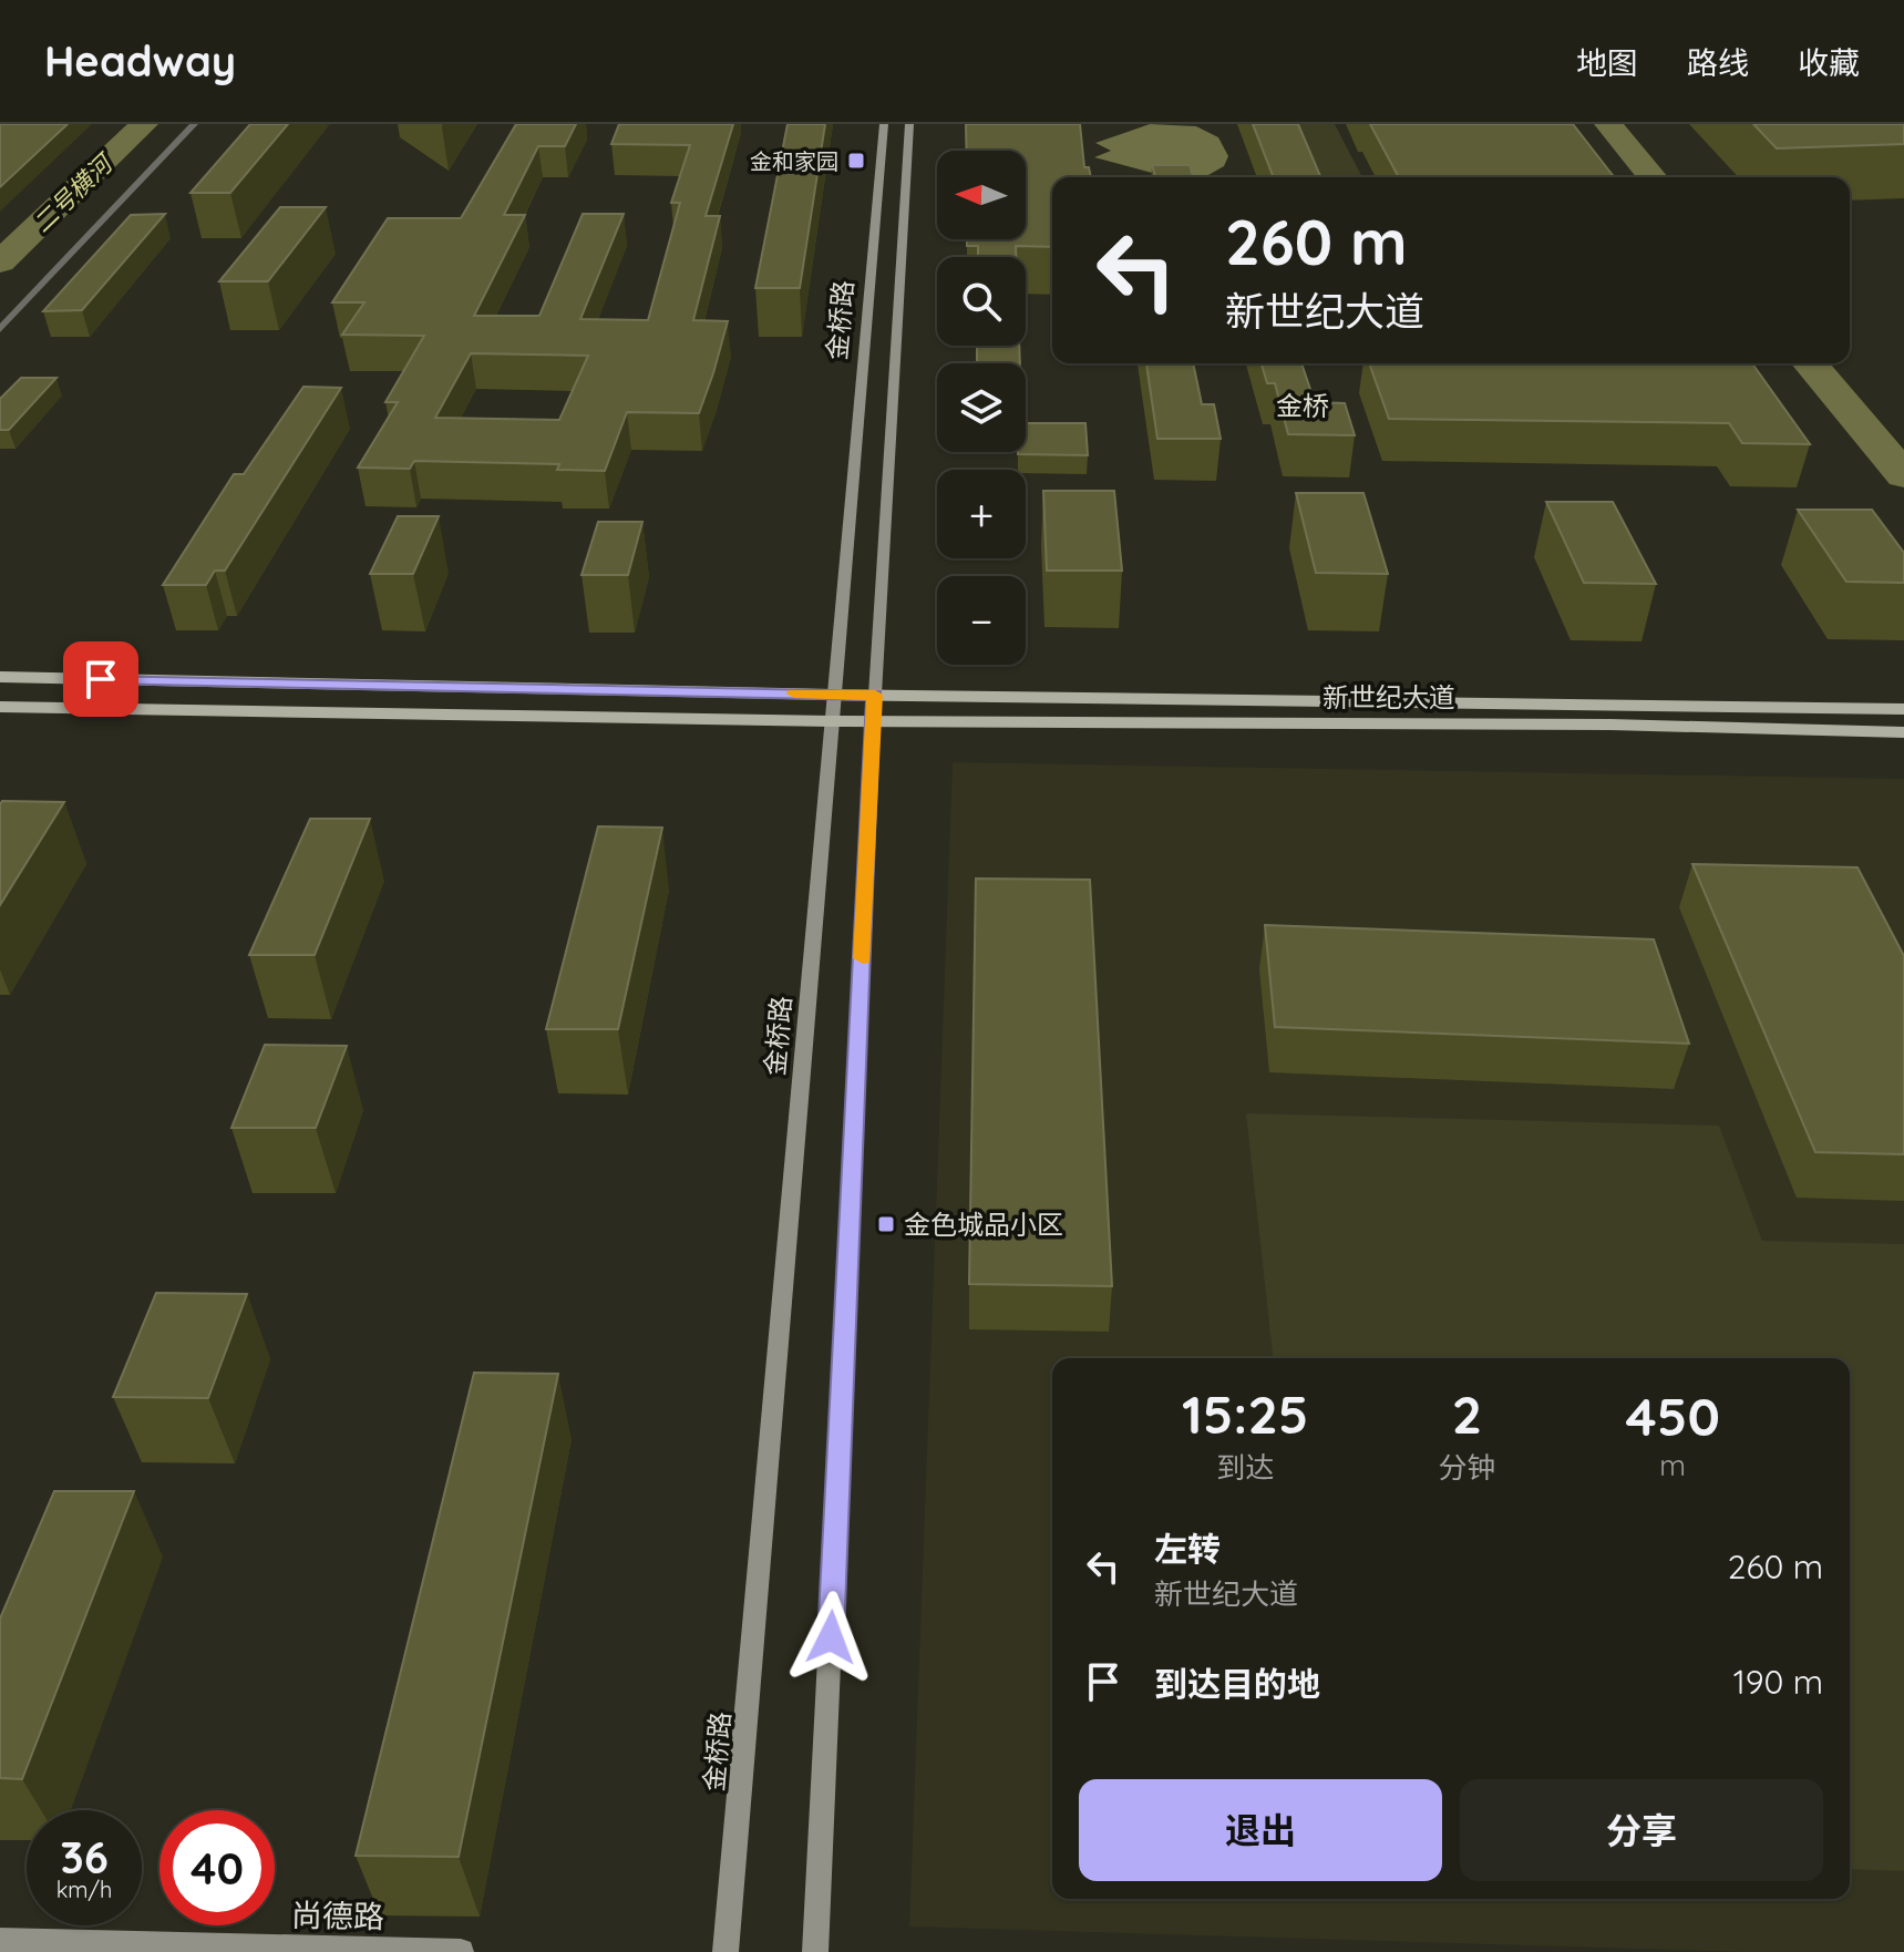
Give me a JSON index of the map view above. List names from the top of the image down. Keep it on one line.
{"streets":{"main road":["新世纪大道"],"street":["金桥路","尚德路"]},"crossings":[["金桥路","新世纪大道"]],"districts":["金桥"],"water":["二号横河"],"places":{"transit":["金和家园","金色城品小区"]},"north":"left","page":{"header":"Headway","nav":["地图","路线","收藏"],"map_buttons":["+","−"],"turn":["260 m","新世纪大道"],"eta":["15:25","到达","2","分钟","450","m"],"list":[{"name":"左转","note":"新世纪大道","value":"260 m"},{"name":"到达目的地","value":"190 m"}],"buttons":["退出","分享"],"speed":"36 km/h","limit":"40"}}
